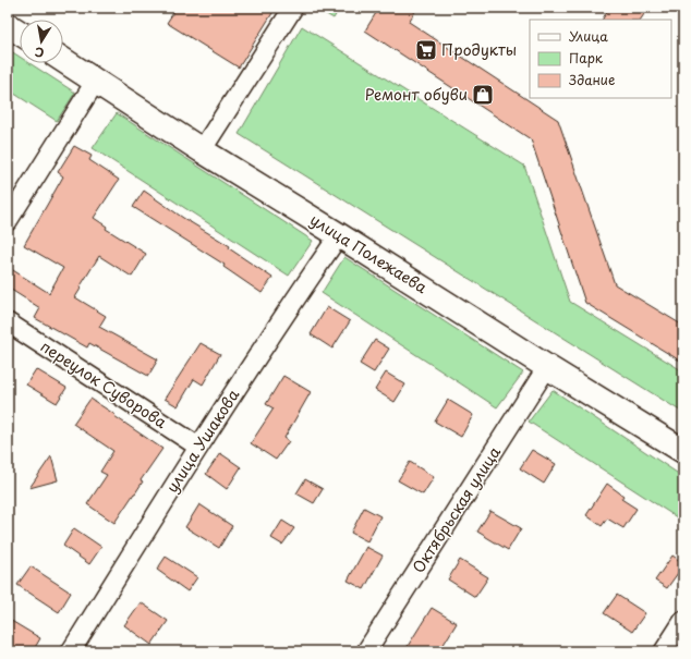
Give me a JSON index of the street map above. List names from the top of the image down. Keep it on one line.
{"streets":{"main road":["улица Полежаева"],"street":["переулок Суворова","улица Ушакова","Октябрьская улица"]},"crossings":[["улица Полежаева","улица Ушакова"],["улица Полежаева","Октябрьская улица"],["переулок Суворова","улица Ушакова"]],"places":{"supermarket":["Продукты"],"shop":["Ремонт обуви"]},"legend":["Улица","Парк","Здание"],"north":"bottom"}
